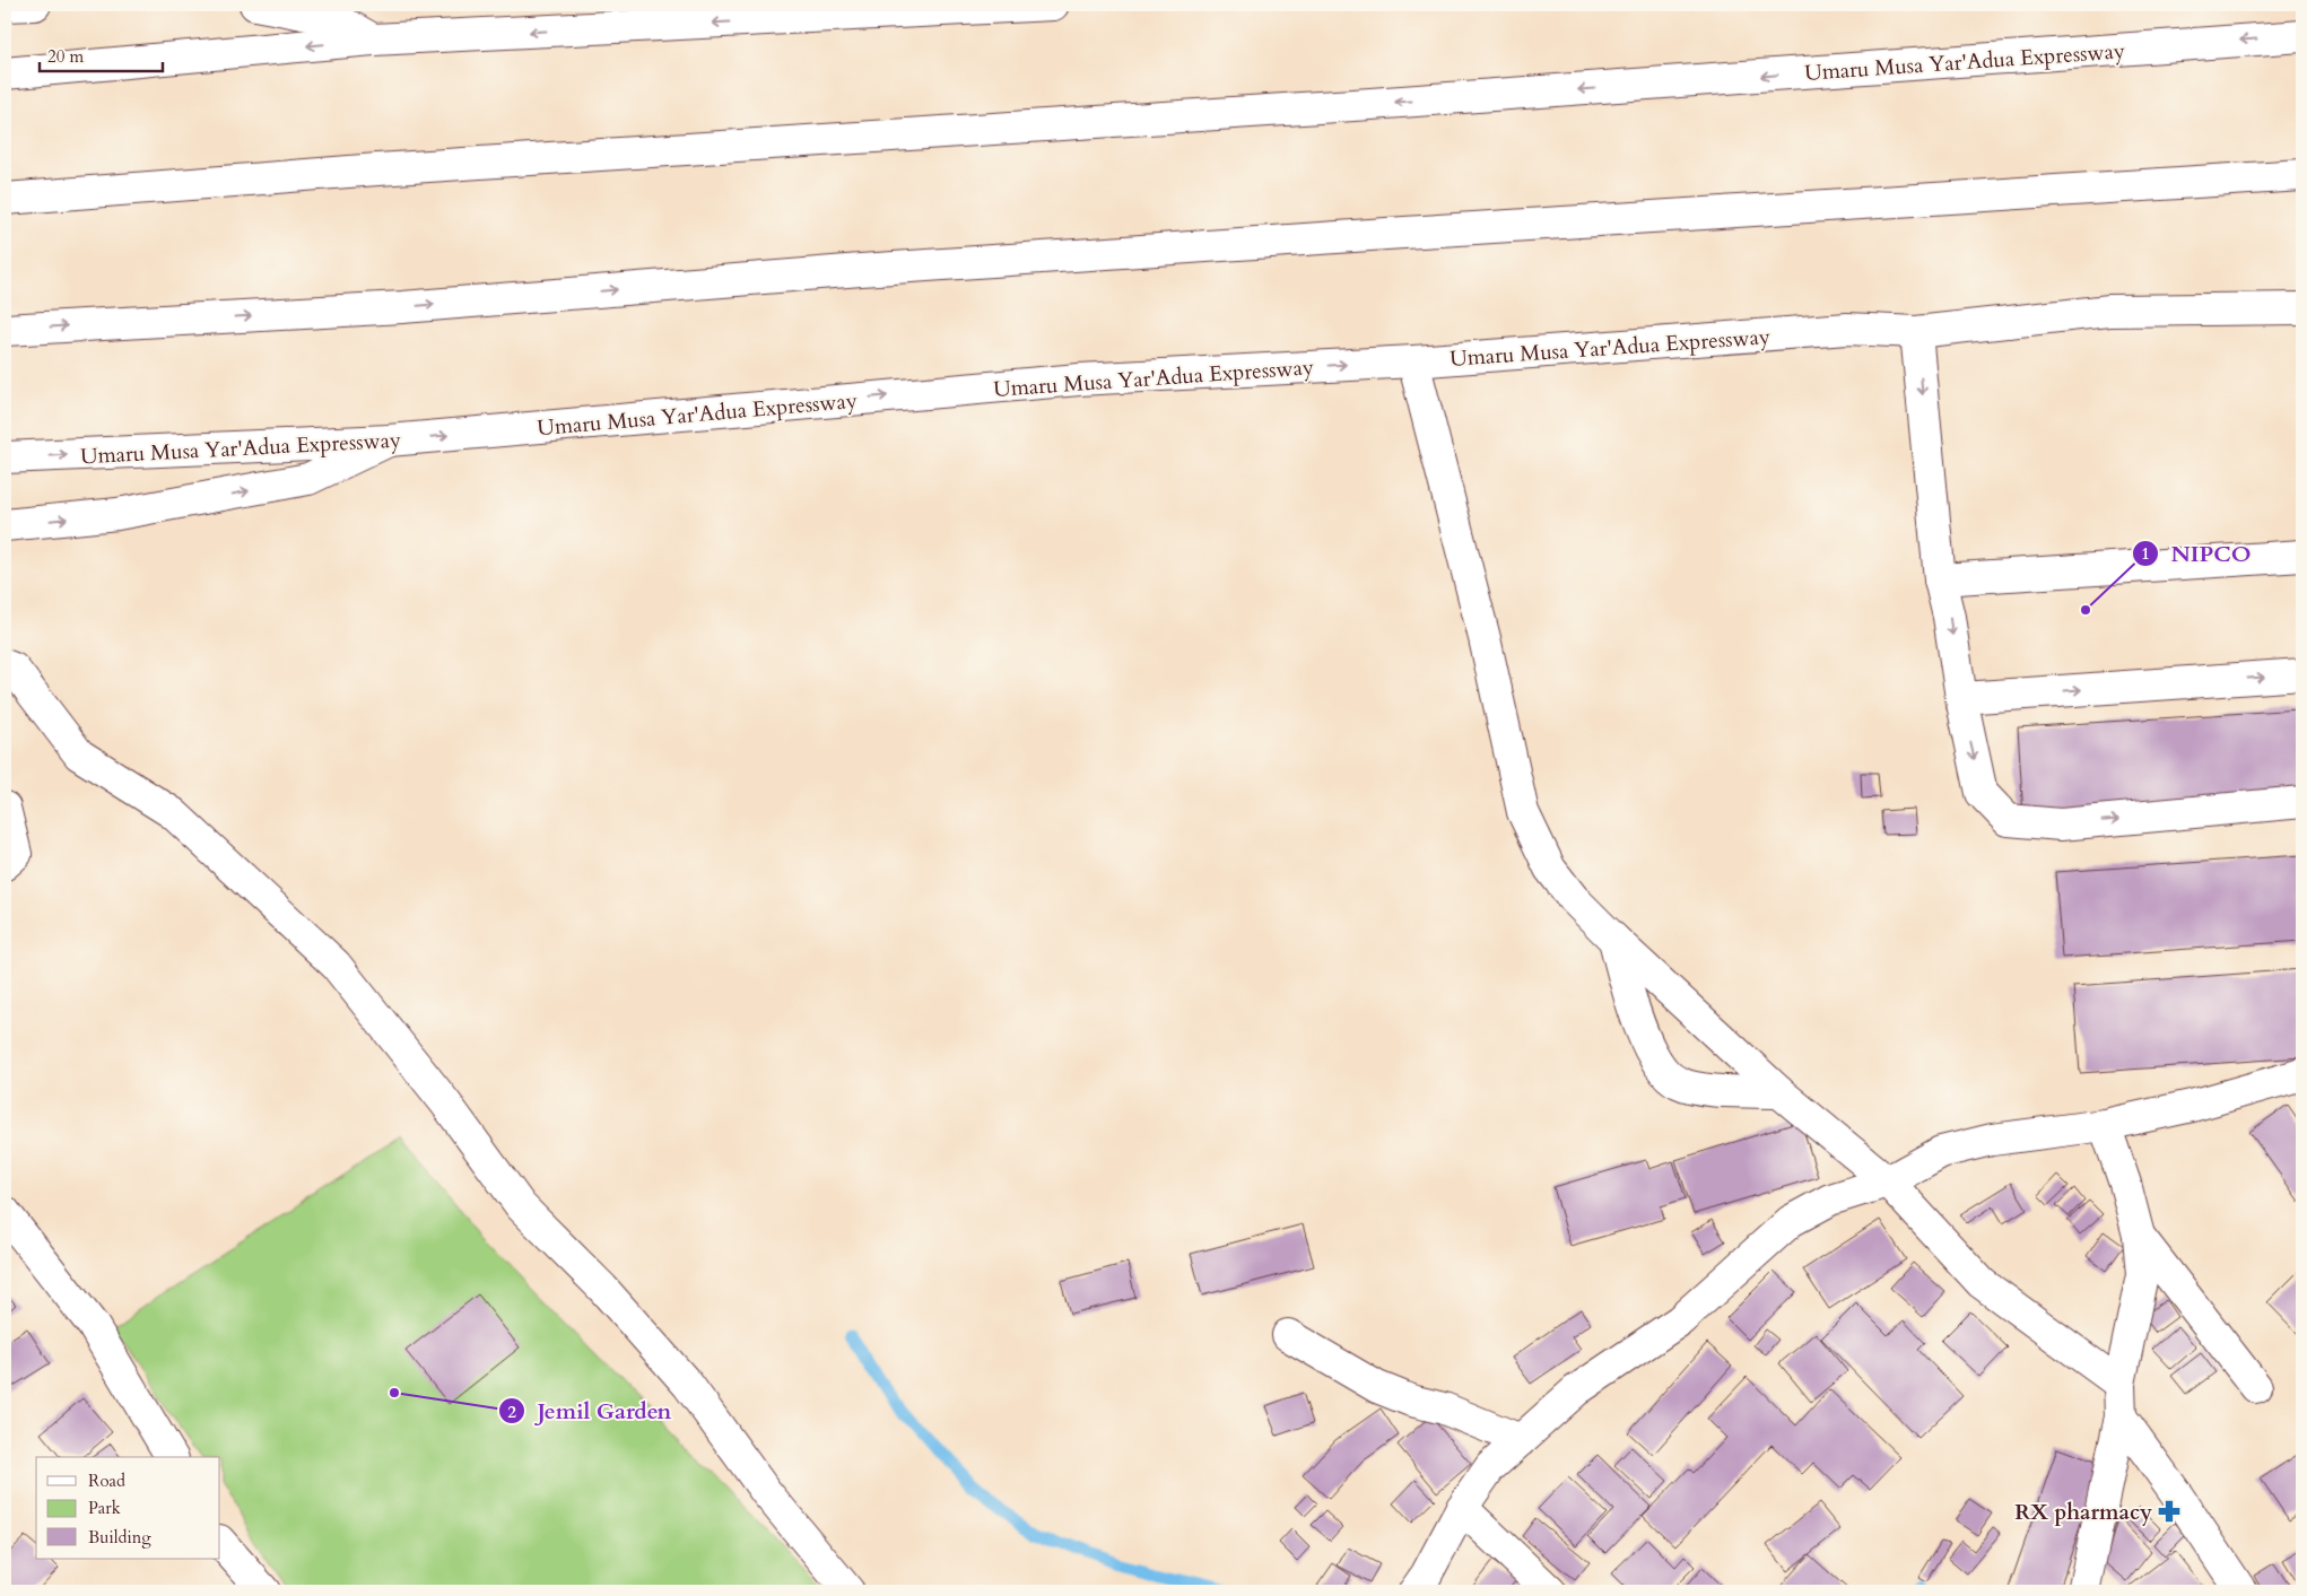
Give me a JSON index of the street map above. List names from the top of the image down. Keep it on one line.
{"streets":{"main road":["Umaru Musa Yar'Adua Expressway"]},"places":{"other":["NIPCO","Jemil Garden"],"pharmacy":["RX pharmacy"]},"legend":["Road","Park","Building"],"scale_bar":"20 m"}
